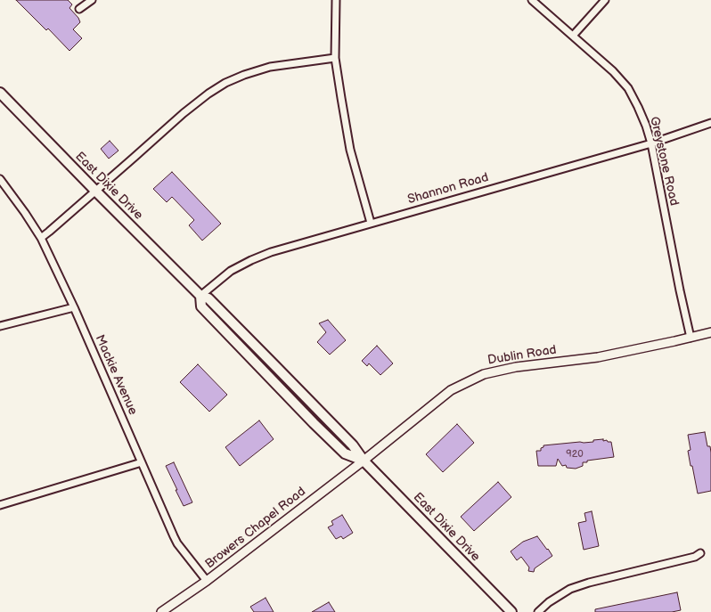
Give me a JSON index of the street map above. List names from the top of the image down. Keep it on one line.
{"streets":{"main road":["East Dixie Drive"],"street":["Greystone Road","Shannon Road","Dublin Road","Mackie Avenue","Browers Chapel Road"]},"crossings":[["Greystone Road","Shannon Road"],["Greystone Road","Dublin Road"],["East Dixie Drive","Shannon Road"],["East Dixie Drive","Dublin Road"],["East Dixie Drive","Browers Chapel Road"],["Dublin Road","Browers Chapel Road"],["Mackie Avenue","Browers Chapel Road"]],"house_numbers":["920"]}
